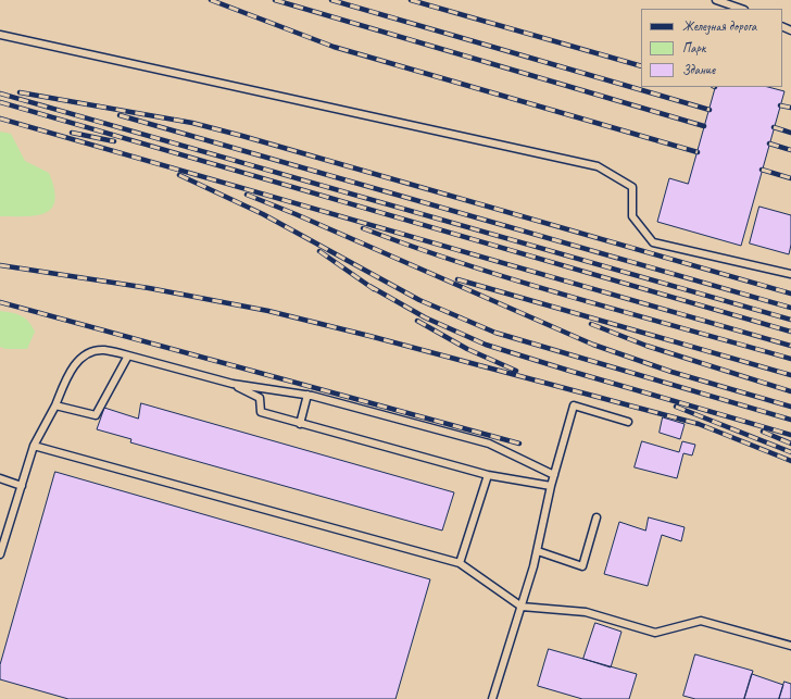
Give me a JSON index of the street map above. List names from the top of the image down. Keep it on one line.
{"legend":["Железная дорога","Парк","Здание"]}
